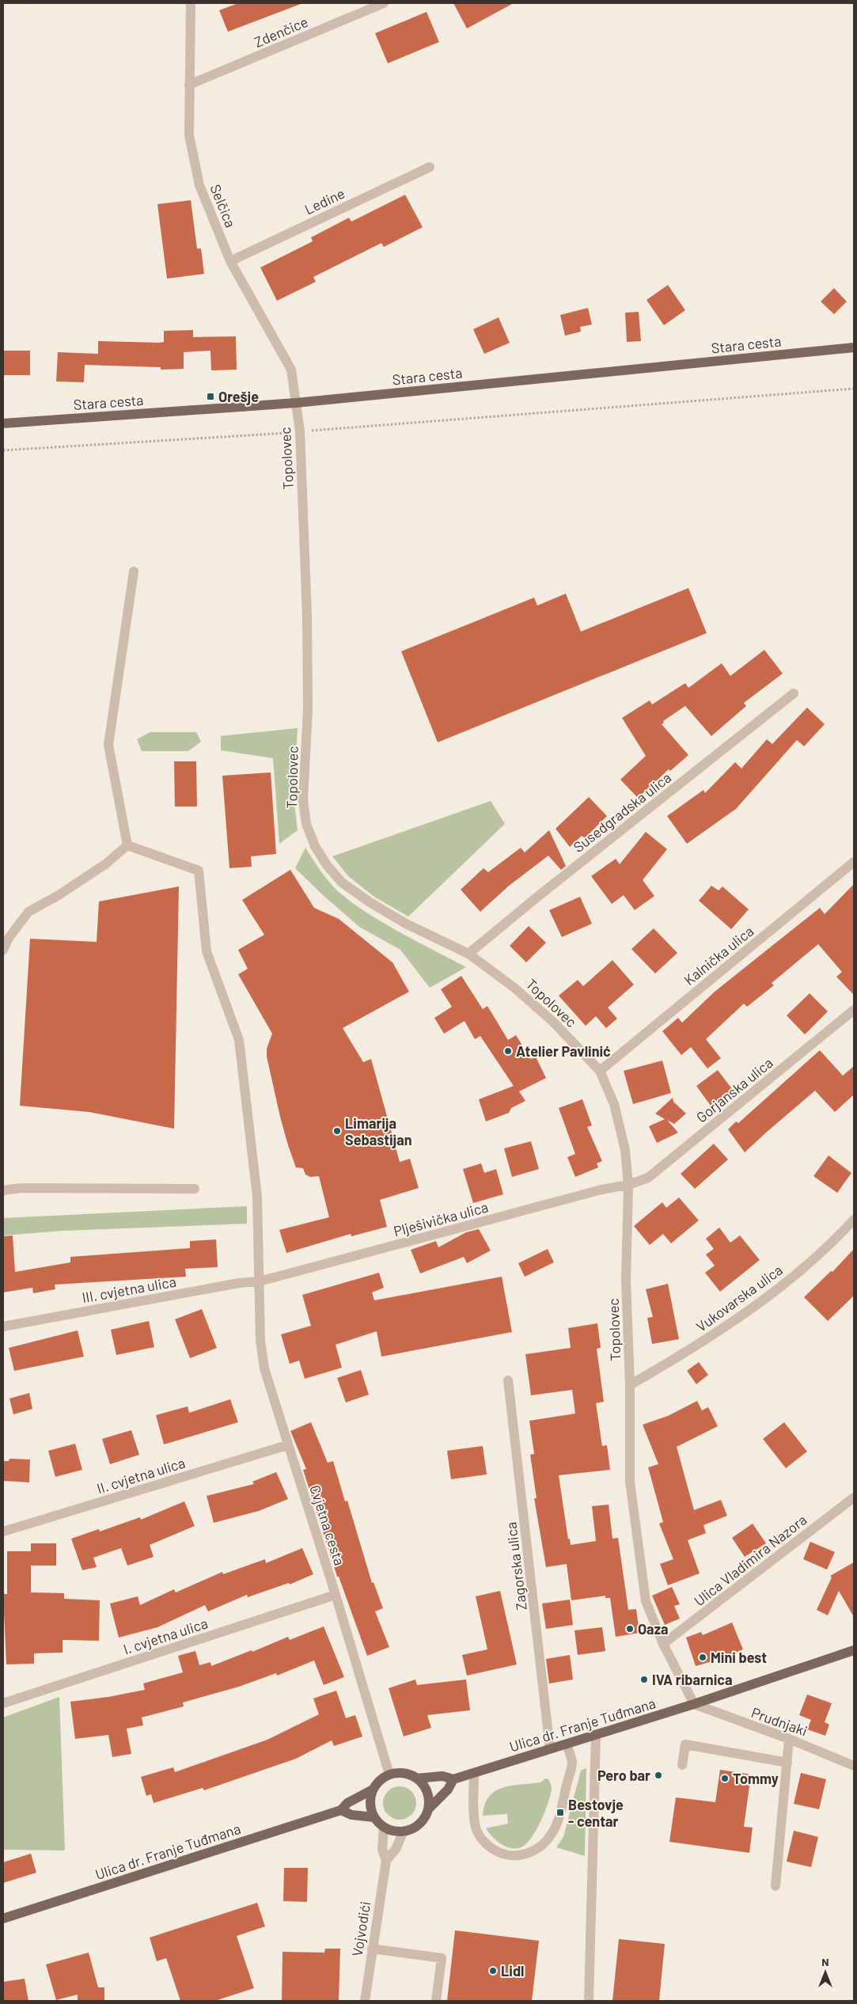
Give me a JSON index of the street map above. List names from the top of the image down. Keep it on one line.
{"streets":{"main road":["Stara cesta","Ulica dr. Franje Tuđmana"],"street":["Zdenčice","Ledine","Selčica","Topolovec","Susedgradska ulica","Kalnička ulica","Gorjanska ulica","Plješivička ulica","III. cvjetna ulica","Vukovarska ulica","II. cvjetna ulica","Cvjetna cesta","Ulica Vladimira Nazora","Zagorska ulica","I. cvjetna ulica","Prudnjaki","Vojvodići"]},"crossings":[["Zdenčice","Selčica"],["Ledine","Selčica"],["Selčica","Stara cesta"],["Selčica","Topolovec"],["Stara cesta","Topolovec"],["Topolovec","Susedgradska ulica"],["Topolovec","Kalnička ulica"],["Topolovec","Gorjanska ulica"],["Topolovec","Plješivička ulica"],["Topolovec","Vukovarska ulica"],["Topolovec","Ulica Vladimira Nazora"],["Topolovec","Prudnjaki"],["Topolovec","Ulica dr. Franje Tuđmana"],["Gorjanska ulica","Plješivička ulica"],["Plješivička ulica","III. cvjetna ulica"],["Plješivička ulica","Cvjetna cesta"],["III. cvjetna ulica","Cvjetna cesta"],["II. cvjetna ulica","Cvjetna cesta"],["Cvjetna cesta","I. cvjetna ulica"],["Cvjetna cesta","Ulica dr. Franje Tuđmana"],["Cvjetna cesta","Vojvodići"],["Zagorska ulica","Ulica dr. Franje Tuđmana"],["Prudnjaki","Ulica dr. Franje Tuđmana"],["Ulica dr. Franje Tuđmana","Vojvodići"]],"places":{"transit":["Orešje","Bestovje - centar"],"other":["Atelier Pavlinić","Limarija Sebastijan","Oaza","Mini best","IVA ribarnica","Pero bar","Tommy","Lidl"]},"north":"top"}
